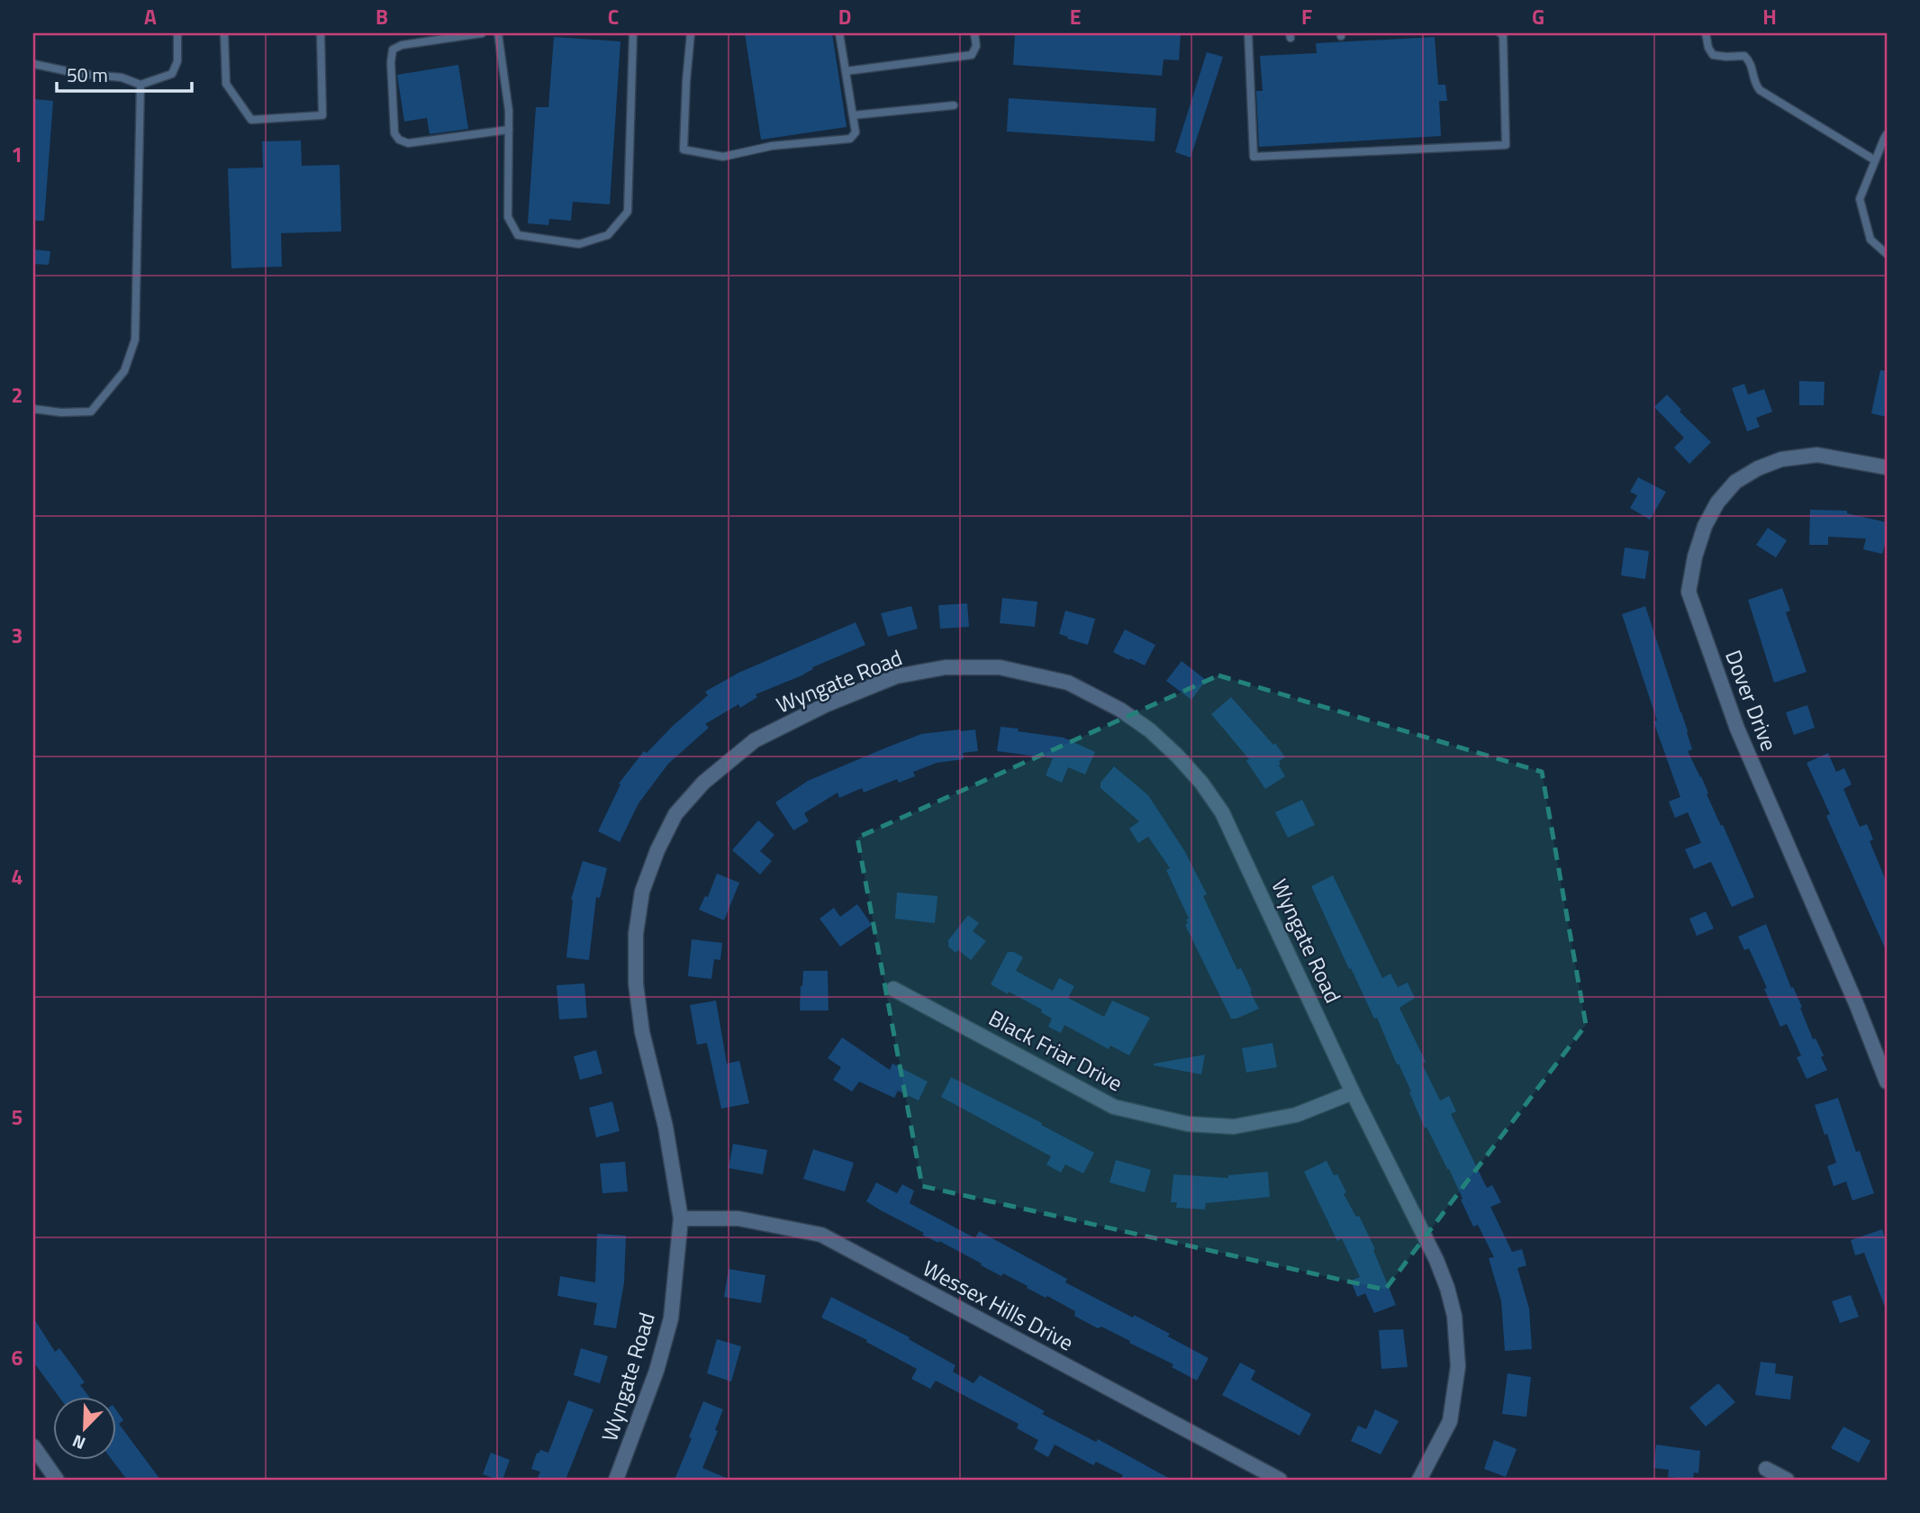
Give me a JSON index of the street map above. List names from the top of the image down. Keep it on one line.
{"streets":{"street":["Wyngate Road","Dover Drive","Black Friar Drive","Wessex Hills Drive"]},"crossings":[["Wyngate Road","Black Friar Drive"],["Wyngate Road","Wessex Hills Drive"]],"scale_bar":"50 m","north":"bottom left","grid":{"columns":["A","B","C","D","E","F","G","H"],"rows":["1","2","3","4","5","6"]}}
